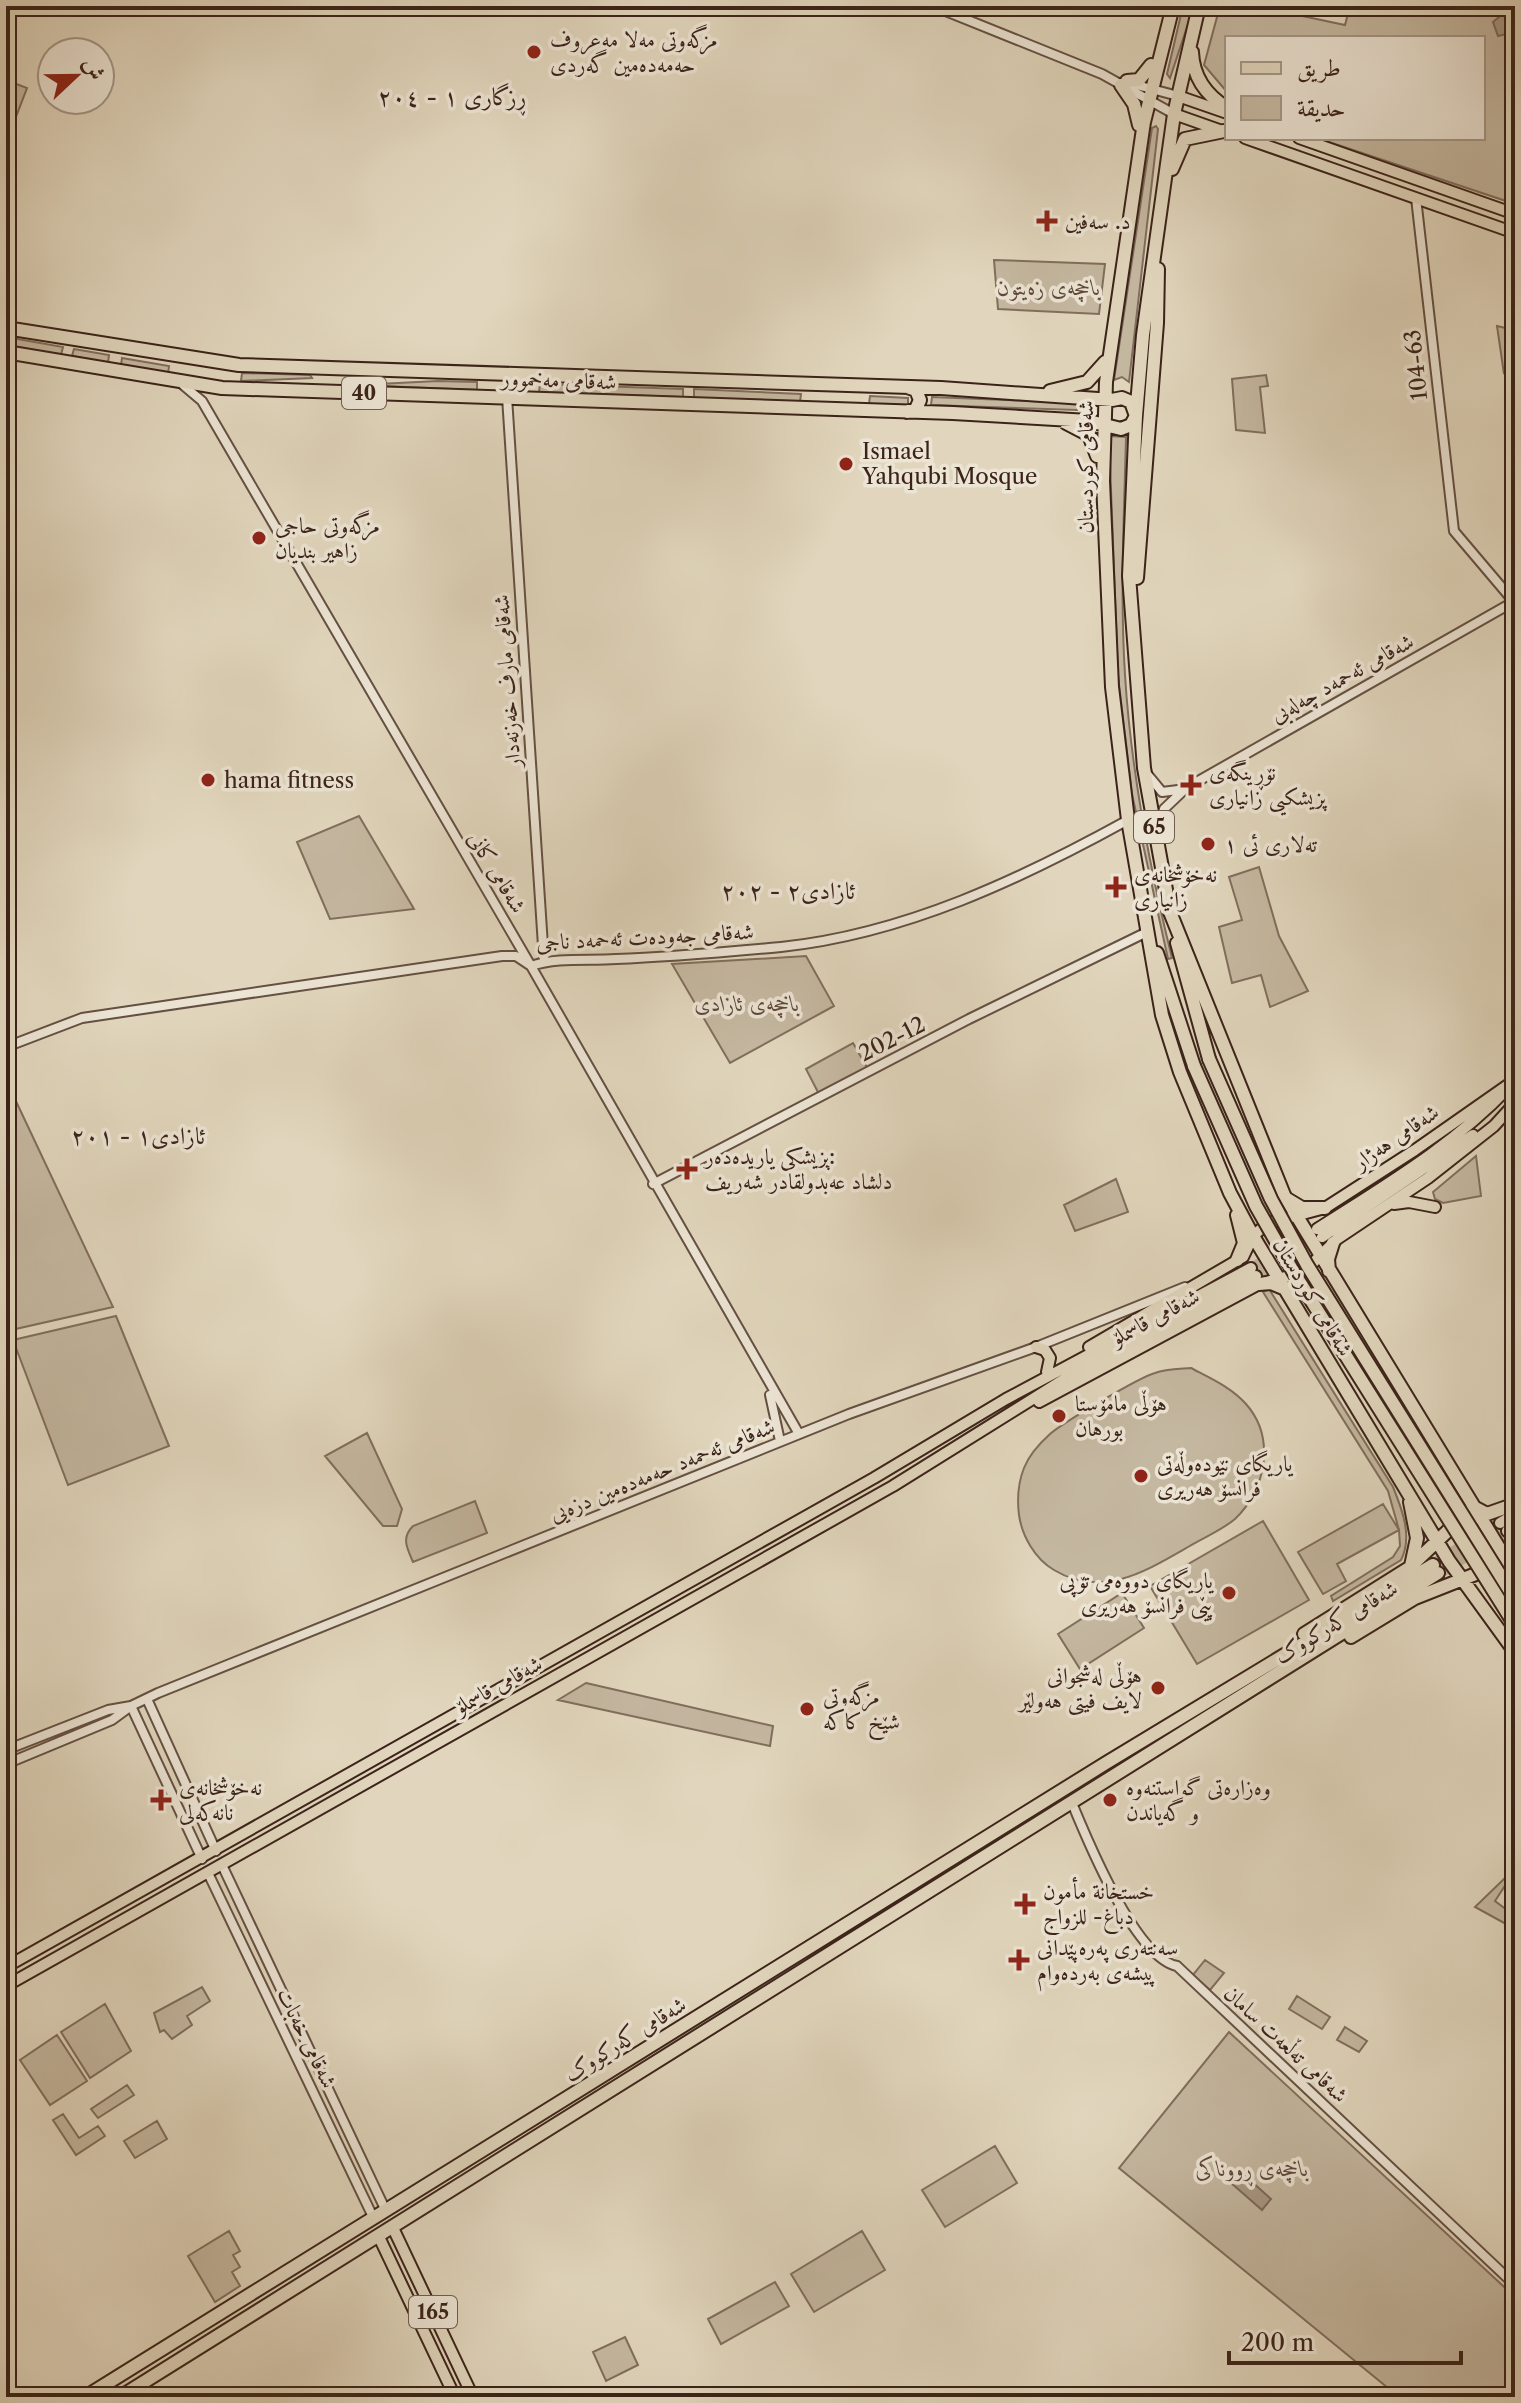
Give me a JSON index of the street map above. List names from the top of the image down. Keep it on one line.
{"streets":{"highway":["شەقامی مەخموور","40","شەقامی کوردستان","65","شەقامی کەرکووک"],"main road":["شەقامی هەژار","شەقامی قاسملۆ","165"],"street":["104-63","شەقامی ئەحمەد چەلەبی","شەقامی مارف خەزنەدار","شەقامی کانی","شەقامی جەودەت ئەحمەد ناجی","202-12","شەقامی ئەحمەد حەمەدەمین دزەیی","شەقامی خەبات","شەقامی تەڵعەت سامان"]},"crossings":[["104-63","شەقامی ئەحمەد چەلەبی"],["شەقامی مەخموور","شەقامی کوردستان"],["شەقامی مەخموور","شەقامی مارف خەزنەدار"],["شەقامی مەخموور","شەقامی کانی"],["شەقامی کوردستان","شەقامی ئەحمەد چەلەبی"],["شەقامی کوردستان","شەقامی جەودەت ئەحمەد ناجی"],["شەقامی کوردستان","202-12"],["شەقامی کوردستان","شەقامی هەژار"],["شەقامی کوردستان","شەقامی قاسملۆ"],["شەقامی کوردستان","شەقامی کەرکووک"],["شەقامی مارف خەزنەدار","شەقامی جەودەت ئەحمەد ناجی"],["شەقامی کانی","شەقامی جەودەت ئەحمەد ناجی"],["شەقامی کانی","202-12"],["شەقامی کانی","شەقامی ئەحمەد حەمەدەمین دزەیی"],["شەقامی هەژار","شەقامی قاسملۆ"],["شەقامی قاسملۆ","شەقامی ئەحمەد حەمەدەمین دزەیی"],["شەقامی قاسملۆ","شەقامی خەبات"],["شەقامی کەرکووک","شەقامی خەبات"],["شەقامی کەرکووک","شەقامی تەڵعەت سامان"],["شەقامی کەرکووک","165"]],"districts":["ڕزگاری ١ - ٢٠٤","ئازادی٢ - ٢٠٢","ئازادی١ - ٢٠١"],"parks":["باخچەی زەیتون","باخچەی ئازادی","باخچەی ڕووناکی"],"places":{"other":["مزگەوتی مەلا مەعروف حەمەدەمین گەردی","Ismael Yahqubi Mosque","مزگەوتی حاجی زاهیر بندیان","hama fitness","تەلاری ئی ١","هۆڵی مامۆستا بورهان","یاریگای نێودەوڵەتی فرانسۆ هەریری","یاریگای دووەمی تۆپی پێی فرانسۆ هەریری","هۆڵی لەشجوانی لایف فیتی هەولێر","مزگه‌وتی شێخ كاكه","وەزارەتی گواستنەوە و گەیاندن"],"health":["د. سەفین","نۆڕینگەی پزیشکیی زانیاری","نەخۆشخانەی زانیاری","پزیشکی یاریدەدەر: دلشاد عەبدولقادر شەریف","نەخۆشخانەی نانەکەلی","خستخانة مأمون دباغ- للزواج","سەنتەری پەرەپێدانی پیشەی بەردەوام"]},"legend":["طريق","حديقة"],"scale_bar":"200 m","north":"right"}
